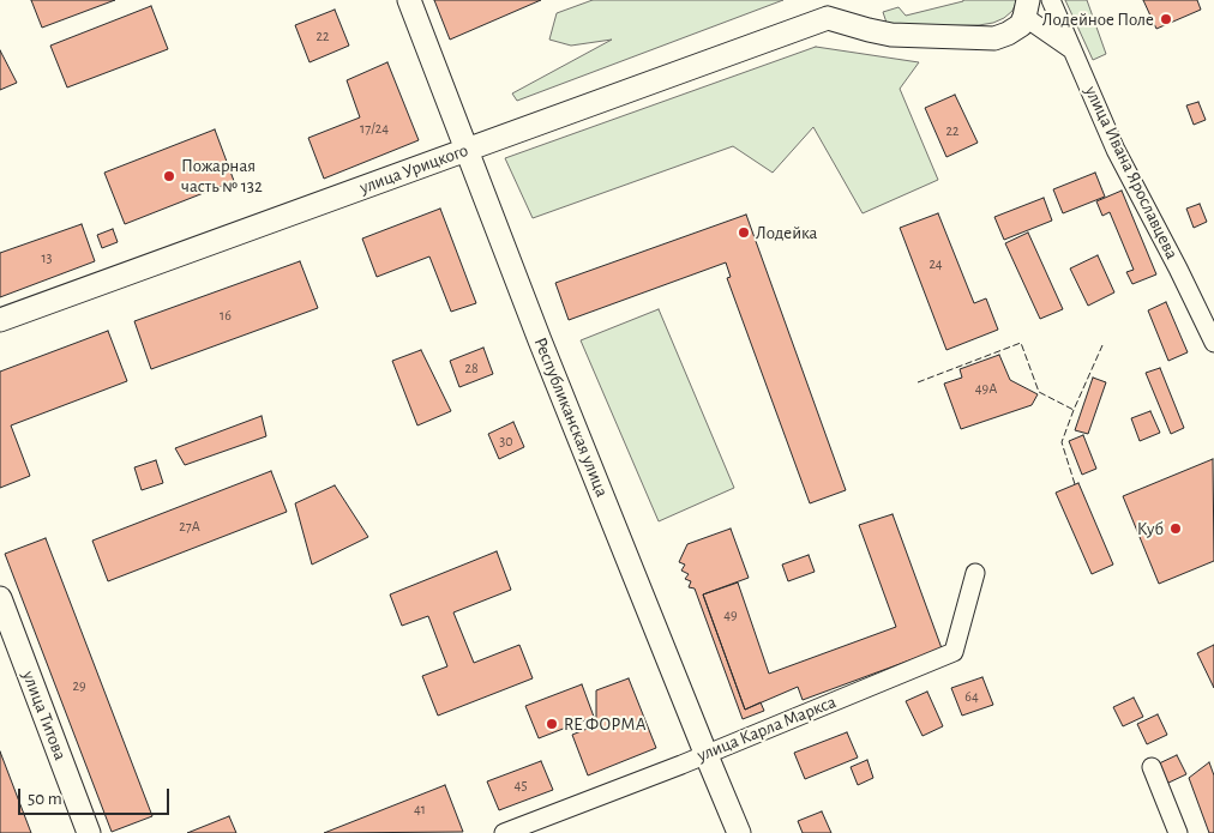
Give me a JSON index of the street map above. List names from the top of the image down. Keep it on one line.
{"streets":{"street":["улица Урицкого","улица Ивана Ярославцева","Республиканская улица","улица Титова","улица Карла Маркса"]},"crossings":[["улица Урицкого","Республиканская улица"],["Республиканская улица","улица Карла Маркса"]],"places":["Лодейное Поле","Пожарная часть № 132","Лодейка","Куб","RE ФОРМА"],"house_numbers":["22","17/24","22","13","24","16","28","49А","30","27А","49","29","64","45","41"],"scale_bar":"50 m"}
